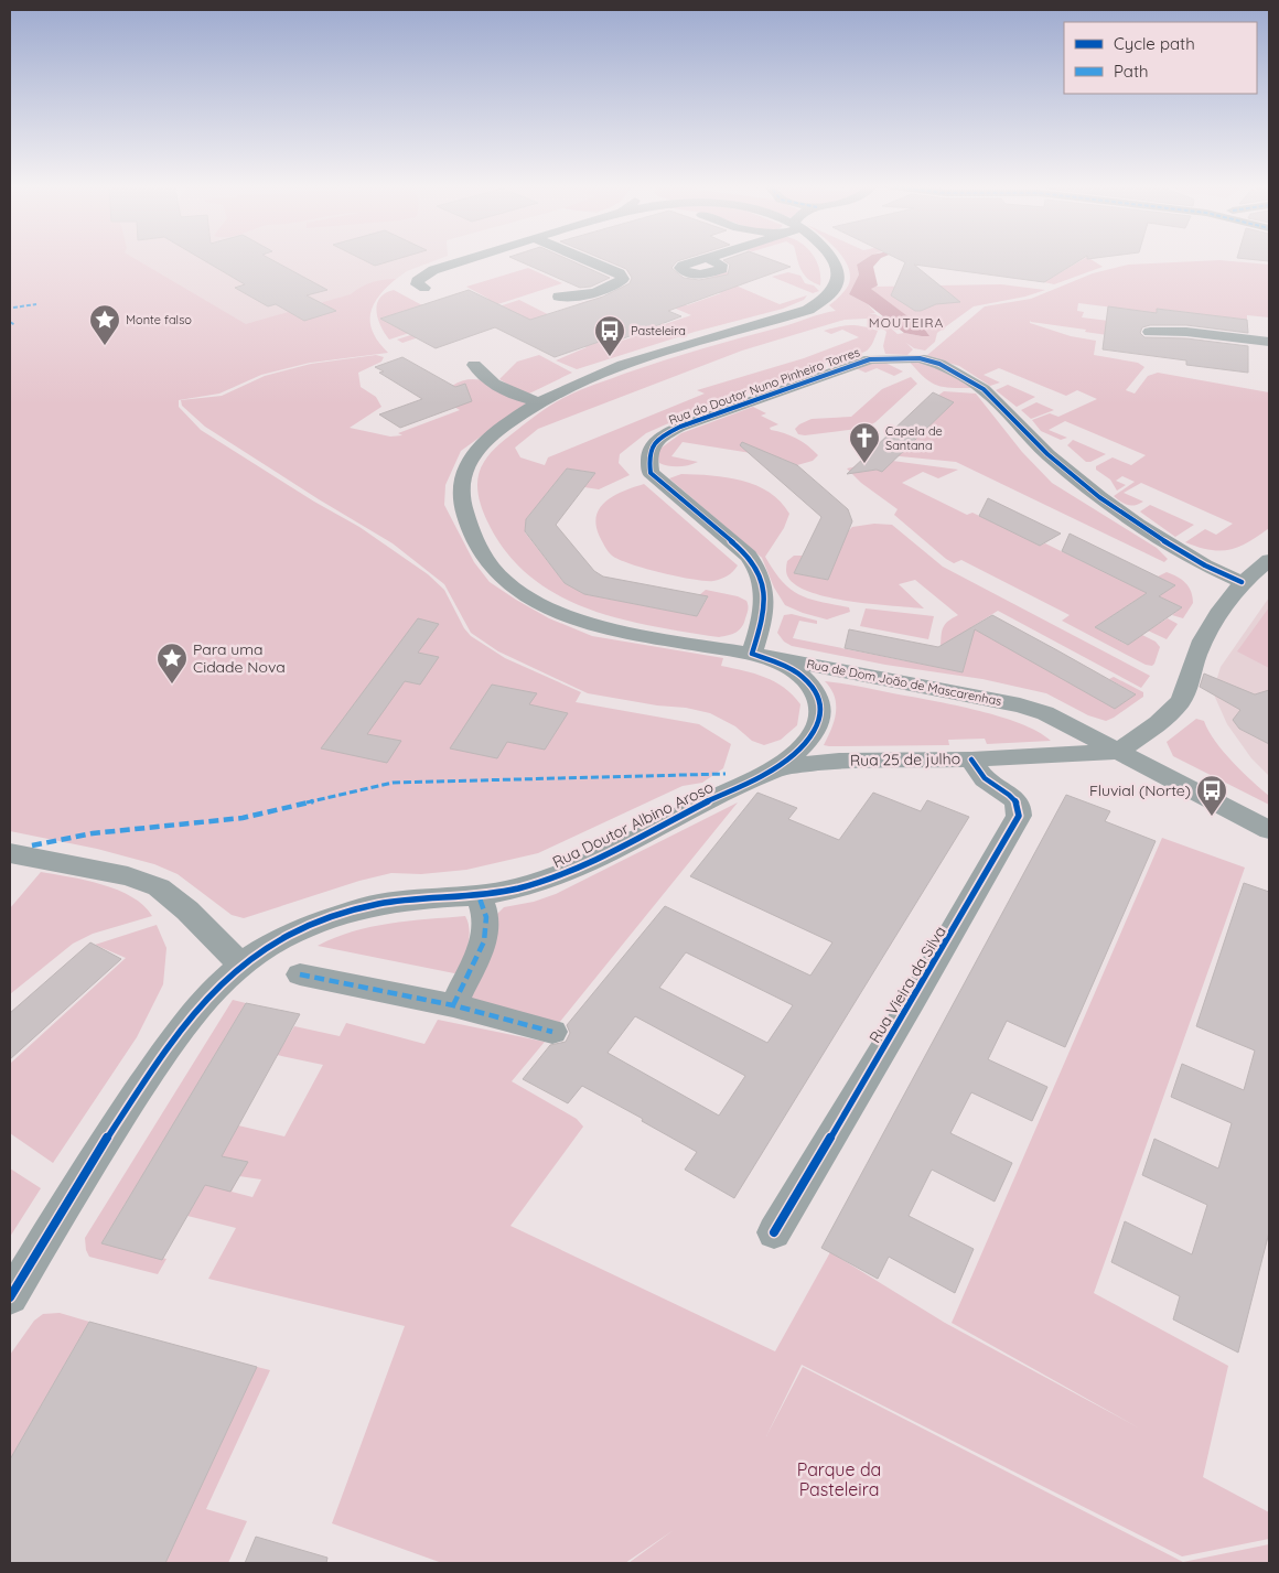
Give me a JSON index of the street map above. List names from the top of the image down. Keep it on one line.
{"streets":{"street":["Rua do Doutor Nuno Pinheiro Torres","Rua de Dom João de Mascarenhas","Rua 25 de julho","Rua Doutor Albino Aroso","Rua Vieira da Silva"]},"crossings":[["Rua do Doutor Nuno Pinheiro Torres","Rua de Dom João de Mascarenhas"],["Rua do Doutor Nuno Pinheiro Torres","Rua Doutor Albino Aroso"],["Rua de Dom João de Mascarenhas","Rua 25 de julho"],["Rua de Dom João de Mascarenhas","Rua Doutor Albino Aroso"],["Rua 25 de julho","Rua Doutor Albino Aroso"],["Rua 25 de julho","Rua Vieira da Silva"]],"districts":["MOUTEIRA"],"parks":["Parque da Pasteleira"],"places":{"place":["Monte falso","Para uma Cidade Nova"],"bus stop":["Pasteleira","Fluvial (Norte)"],"church":["Capela de Santana"]},"legend":["Cycle path","Path"]}
